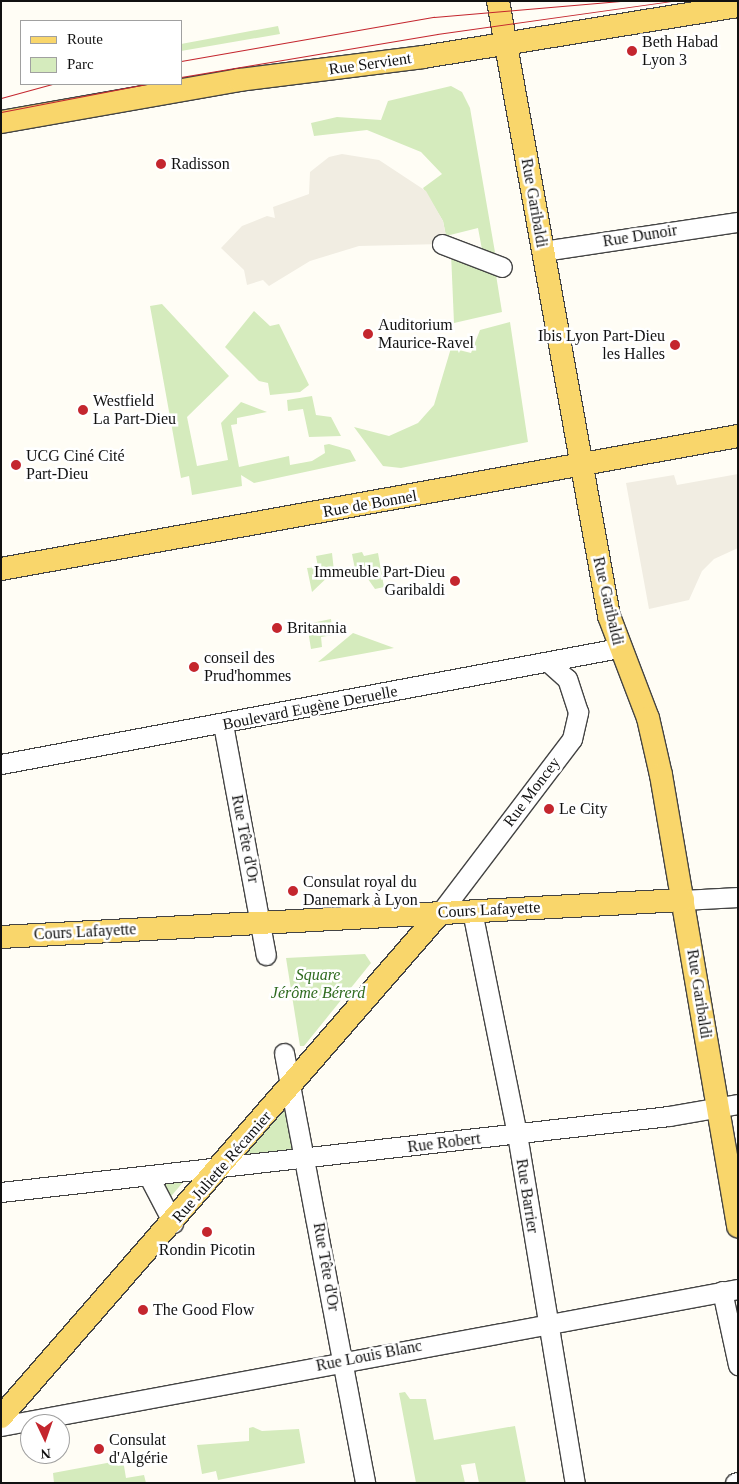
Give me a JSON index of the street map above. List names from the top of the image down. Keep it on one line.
{"streets":{"main road":["Rue Servient","Rue Garibaldi","Rue de Bonnel","Cours Lafayette","Rue Juliette Récamier"],"street":["Rue Dunoir","Boulevard Eugène Deruelle","Rue Moncey","Rue Tête d'Or","Rue Robert","Rue Barrier","Rue Louis Blanc"]},"crossings":[["Rue Servient","Rue Garibaldi"],["Rue Garibaldi","Rue Dunoir"],["Rue Garibaldi","Rue de Bonnel"],["Rue Garibaldi","Boulevard Eugène Deruelle"],["Rue Garibaldi","Cours Lafayette"],["Rue Garibaldi","Rue Robert"],["Boulevard Eugène Deruelle","Rue Moncey"],["Boulevard Eugène Deruelle","Rue Tête d'Or"],["Rue Moncey","Cours Lafayette"],["Rue Moncey","Rue Juliette Récamier"],["Rue Tête d'Or","Cours Lafayette"],["Rue Tête d'Or","Rue Robert"],["Rue Tête d'Or","Rue Juliette Récamier"],["Rue Tête d'Or","Rue Louis Blanc"],["Cours Lafayette","Rue Juliette Récamier"],["Cours Lafayette","Rue Barrier"],["Rue Robert","Rue Juliette Récamier"],["Rue Robert","Rue Barrier"],["Rue Barrier","Rue Louis Blanc"]],"parks":["Square Jérôme Bérerd"],"places":["Beth Habad Lyon 3","Radisson","Auditorium Maurice-Ravel","Ibis Lyon Part-Dieu les Halles","Westfield La Part-Dieu","UCG Ciné Cité Part-Dieu","Immeuble Part-Dieu Garibaldi","Britannia","conseil des Prud'hommes","Le City","Consulat royal du Danemark à Lyon","Rondin Picotin","The Good Flow","Consulat d'Algérie"],"legend":["Route","Parc"],"north":"bottom"}
